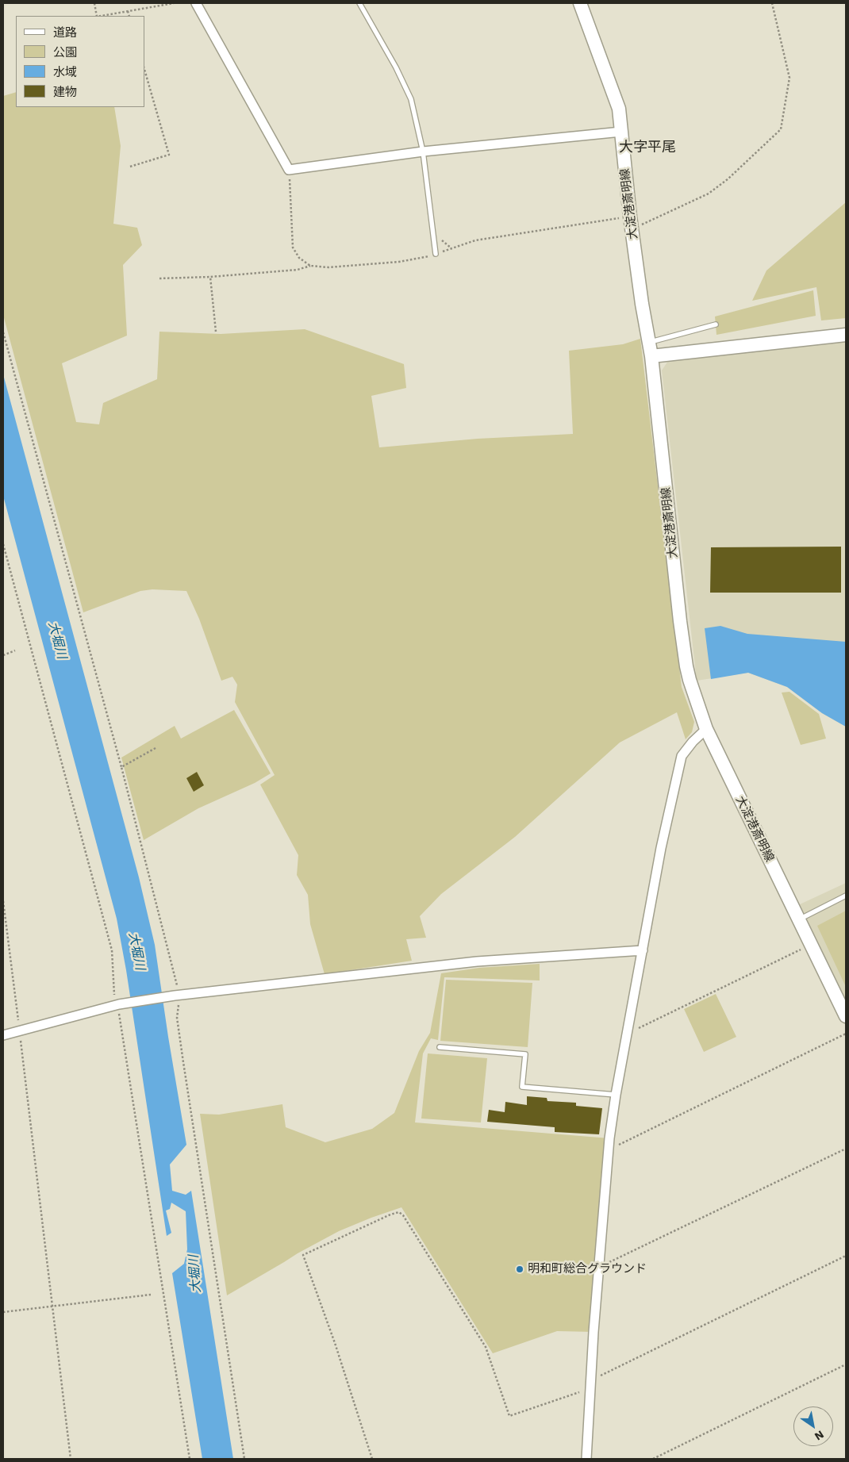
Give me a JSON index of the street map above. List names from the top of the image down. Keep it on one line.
{"streets":{"main road":["大淀港斎明線"]},"districts":["大字平尾"],"water":["大堀川"],"places":["明和町総合グラウンド"],"legend":["道路","公園","水域","建物"],"north":"bottom right"}
